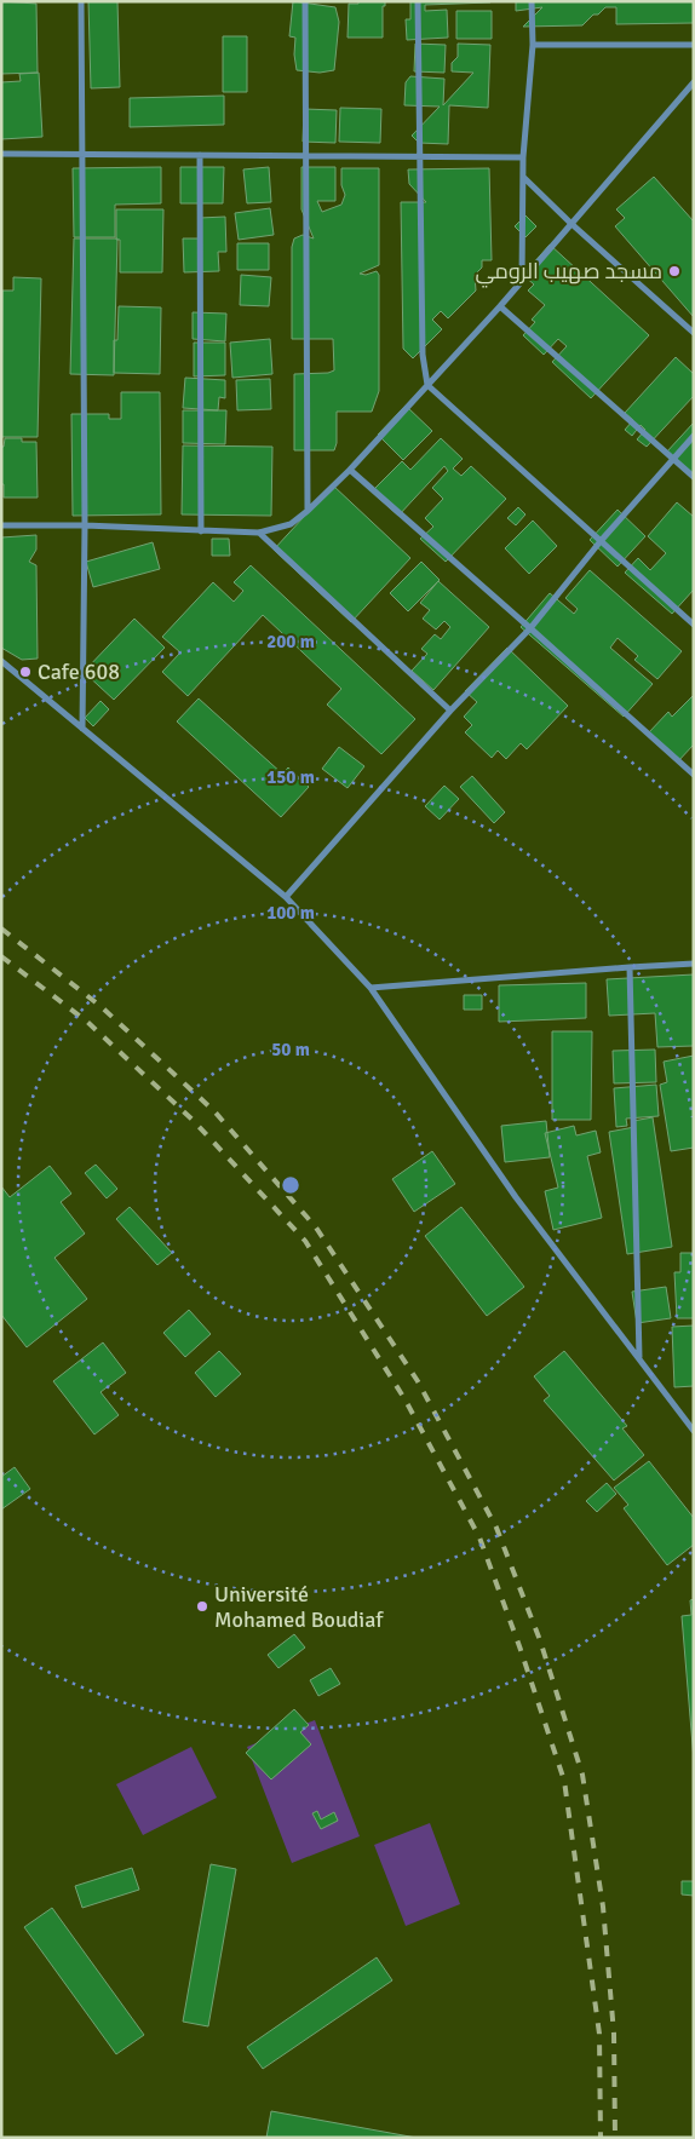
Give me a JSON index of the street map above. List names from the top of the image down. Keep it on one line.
{"places":["مسجد صهيب الرومي","Cafe 608","Université Mohamed Boudiaf"],"rings":["200 m","150 m","100 m","50 m"]}
